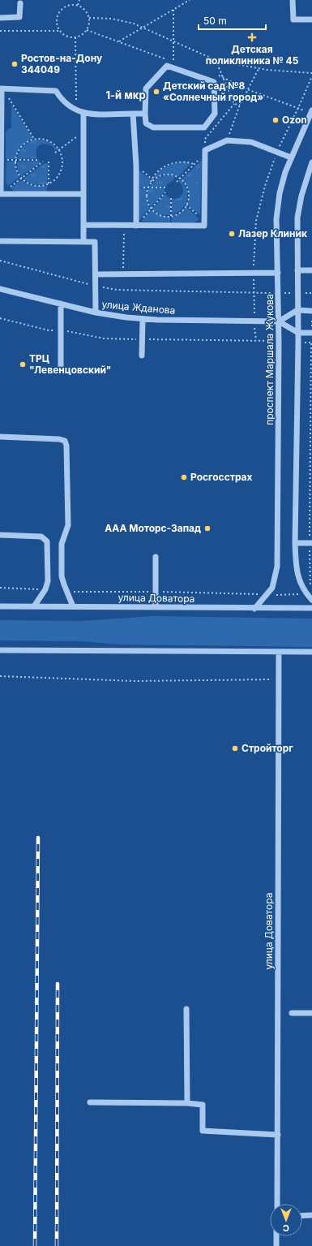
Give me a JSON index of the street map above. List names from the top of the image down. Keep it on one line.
{"streets":{"street":["улица Жданова","проспект Маршала Жукова","улица Доватора"]},"crossings":[["улица Жданова","проспект Маршала Жукова"],["проспект Маршала Жукова","улица Доватора"]],"districts":["1-й мкр"],"places":{"health":["Детская поликлиника № 45"],"other":["Ростов-на-Дону 344049","Детский сад №8 «Солнечный город»","Ozon","Лазер Клиник","ТРЦ \"Левенцовский\"","Росгосстрах","ААА Моторс-Запад","Стройторг"]},"scale_bar":"50 m","north":"bottom"}
